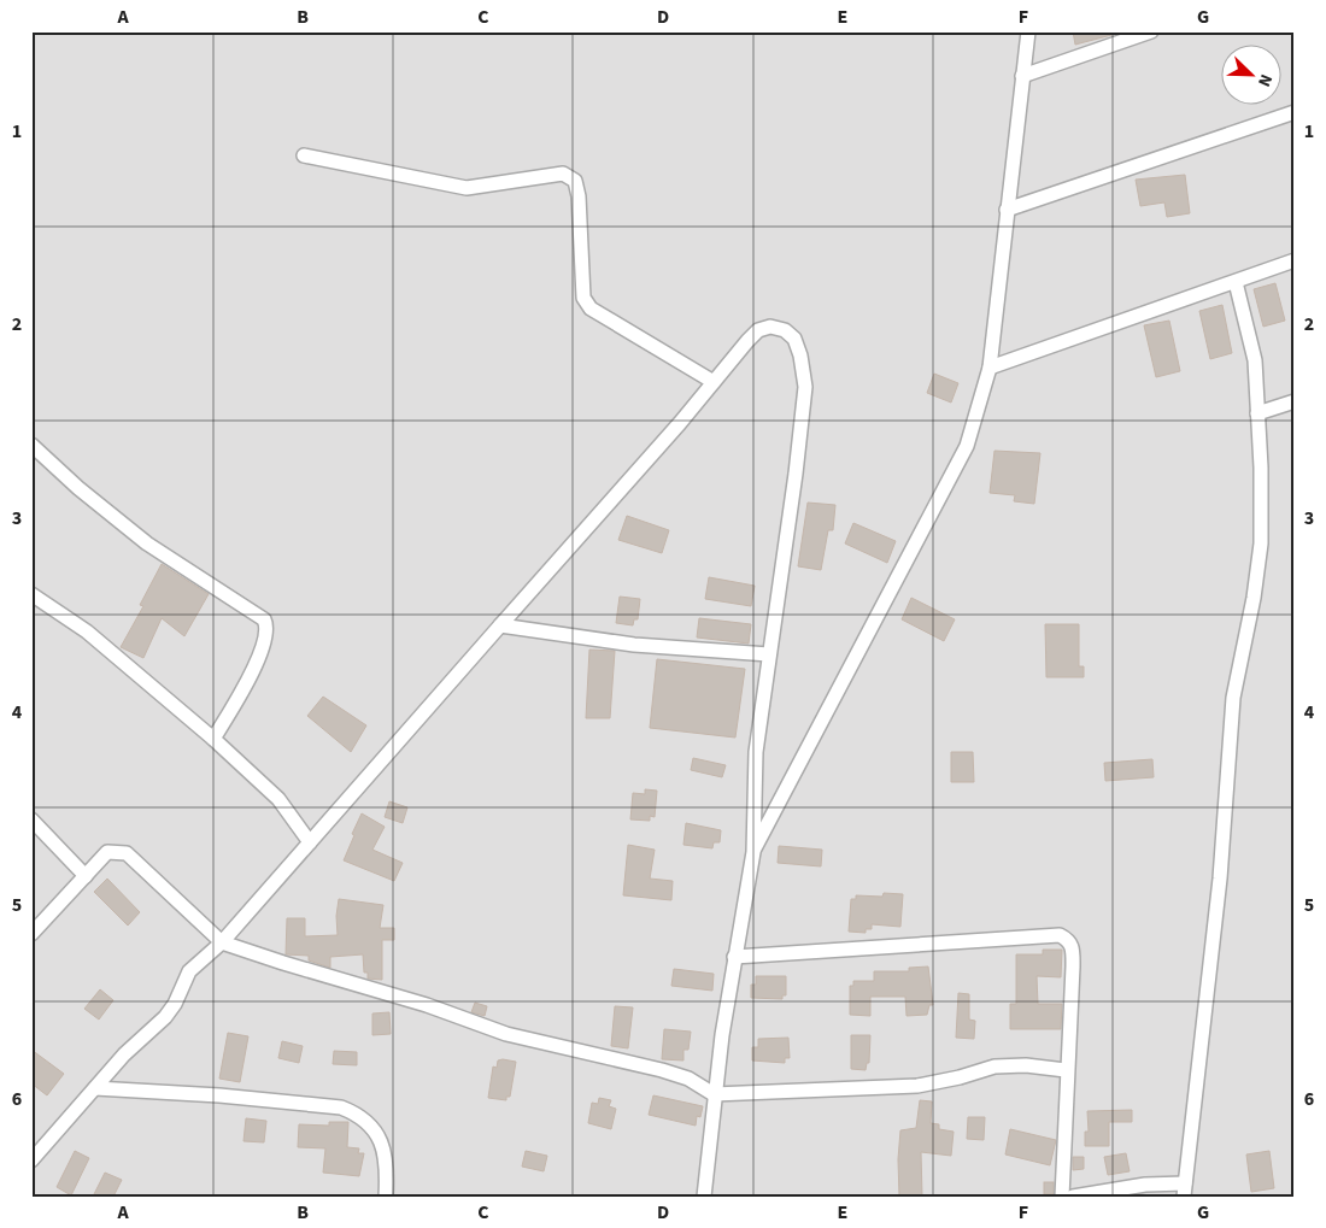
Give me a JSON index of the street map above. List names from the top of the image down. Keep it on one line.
{"north":"bottom right","grid":{"columns":["A","B","C","D","E","F","G"],"rows":["1","2","3","4","5","6"]}}
